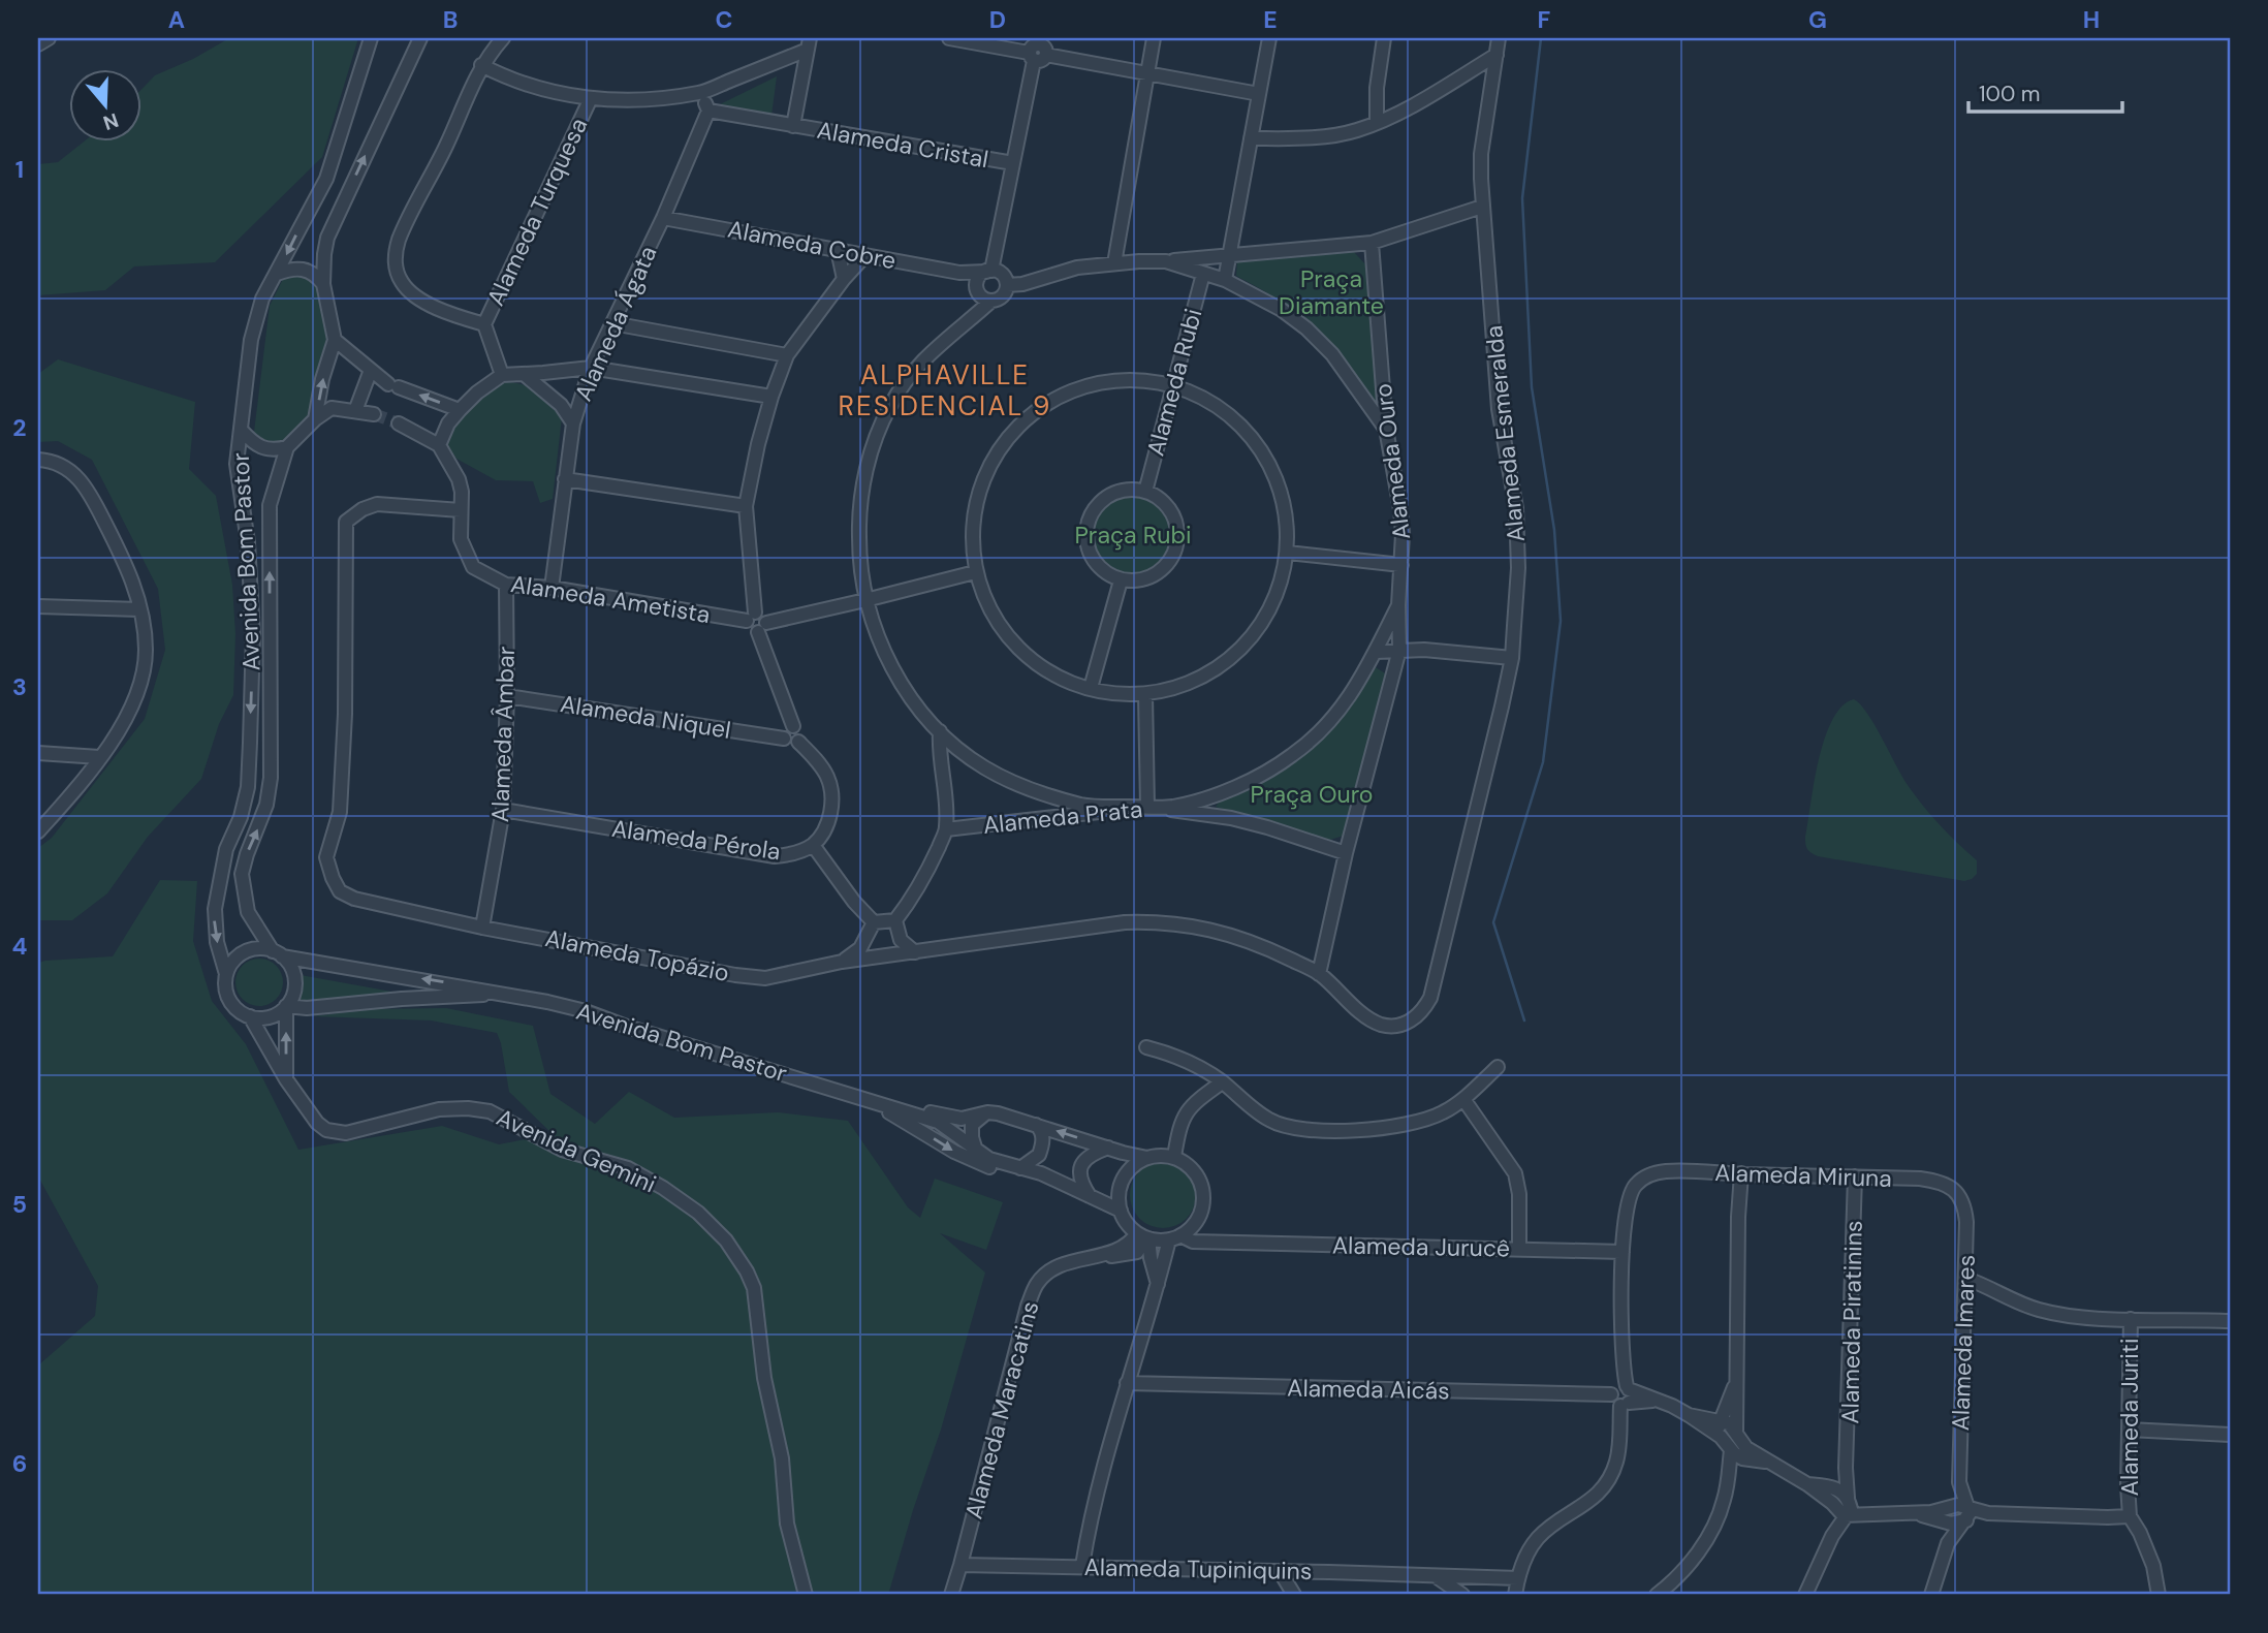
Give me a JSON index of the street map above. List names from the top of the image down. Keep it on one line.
{"streets":{"street":["Alameda Cristal","Alameda Turquesa","Alameda Cobre","Alameda Ágata","Alameda Rubi","Alameda Esmeralda","Alameda Ouro","Avenida Bom Pastor","Alameda Ametista","Alameda Niquel","Alameda Âmbar","Alameda Prata","Alameda Pérola","Alameda Topázio","Avenida Gemini","Alameda Miruna","Alameda Jurucê","Alameda Piratinins","Alameda Imares","Alameda Aicás","Alameda Maracatins","Alameda Juriti","Alameda Tupiniquins"]},"crossings":[["Alameda Cristal","Alameda Ágata"],["Alameda Cobre","Alameda Ágata"],["Alameda Ágata","Alameda Ametista"],["Alameda Esmeralda","Alameda Topázio"],["Alameda Ouro","Alameda Prata"],["Alameda Ouro","Alameda Topázio"],["Avenida Bom Pastor","Avenida Gemini"],["Avenida Bom Pastor","Alameda Jurucê"],["Avenida Bom Pastor","Alameda Maracatins"],["Alameda Ametista","Alameda Âmbar"],["Alameda Ametista","Alameda Topázio"],["Alameda Niquel","Alameda Âmbar"],["Alameda Niquel","Alameda Pérola"],["Alameda Âmbar","Alameda Pérola"],["Alameda Âmbar","Alameda Topázio"],["Alameda Miruna","Alameda Jurucê"],["Alameda Miruna","Alameda Piratinins"],["Alameda Miruna","Alameda Imares"],["Alameda Jurucê","Alameda Maracatins"],["Alameda Maracatins","Alameda Tupiniquins"]],"districts":["ALPHAVILLE RESIDENCIAL 9"],"parks":["Praça Diamante","Praça Rubi","Praça Ouro"],"scale_bar":"100 m","north":"bottom","grid":{"columns":["A","B","C","D","E","F","G","H"],"rows":["1","2","3","4","5","6"]}}
